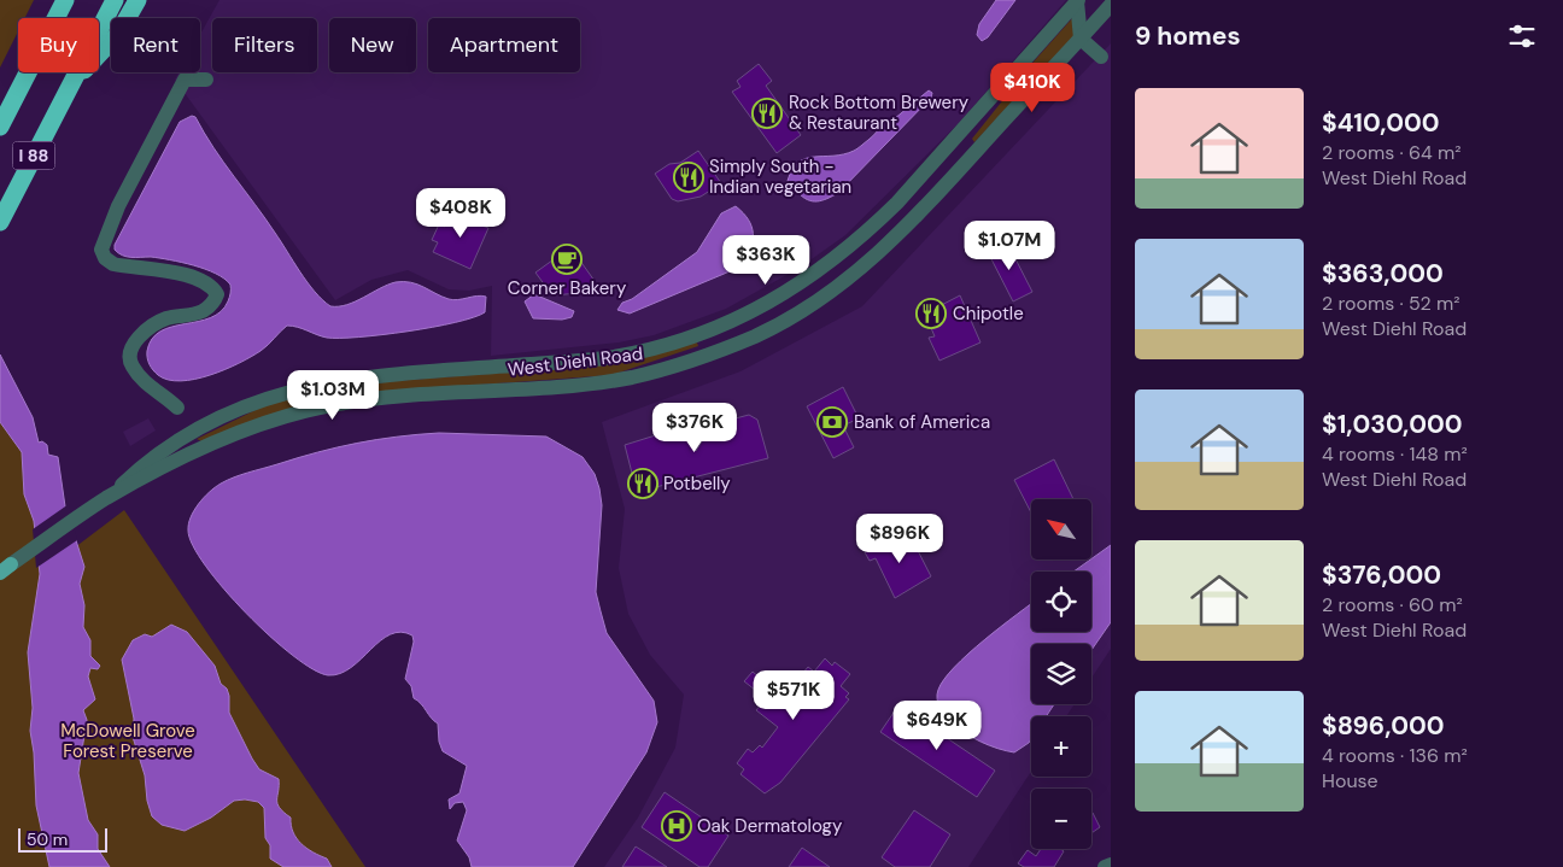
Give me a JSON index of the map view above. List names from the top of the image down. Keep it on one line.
{"streets":{"highway":["I 88"],"street":["West Diehl Road"]},"parks":["McDowell Grove Forest Preserve"],"places":{"restaurant":["Rock Bottom Brewery & Restaurant","Simply South - Indian vegetarian","Chipotle","Potbelly"],"cafe":["Corner Bakery"],"bank":["Bank of America"],"hospital":["Oak Dermatology"]},"scale_bar":"50 m","north":"top left","page":{"heading":"9 homes","chip":["Buy","Rent","Filters","New","Apartment"],"price":["$410K","$408K","$1.07M","$363K","$1.03M","$376K","$896K","$571K","$649K"],"list":[{"name":"$410,000","note":"2 rooms · 64 m² · West Diehl Road"},{"name":"$363,000","note":"2 rooms · 52 m² · West Diehl Road"},{"name":"$1,030,000","note":"4 rooms · 148 m² · West Diehl Road"},{"name":"$376,000","note":"2 rooms · 60 m² · West Diehl Road"},{"name":"$896,000","note":"4 rooms · 136 m² · House"}],"map_buttons":["+","−"],"scale":"50 m"}}
